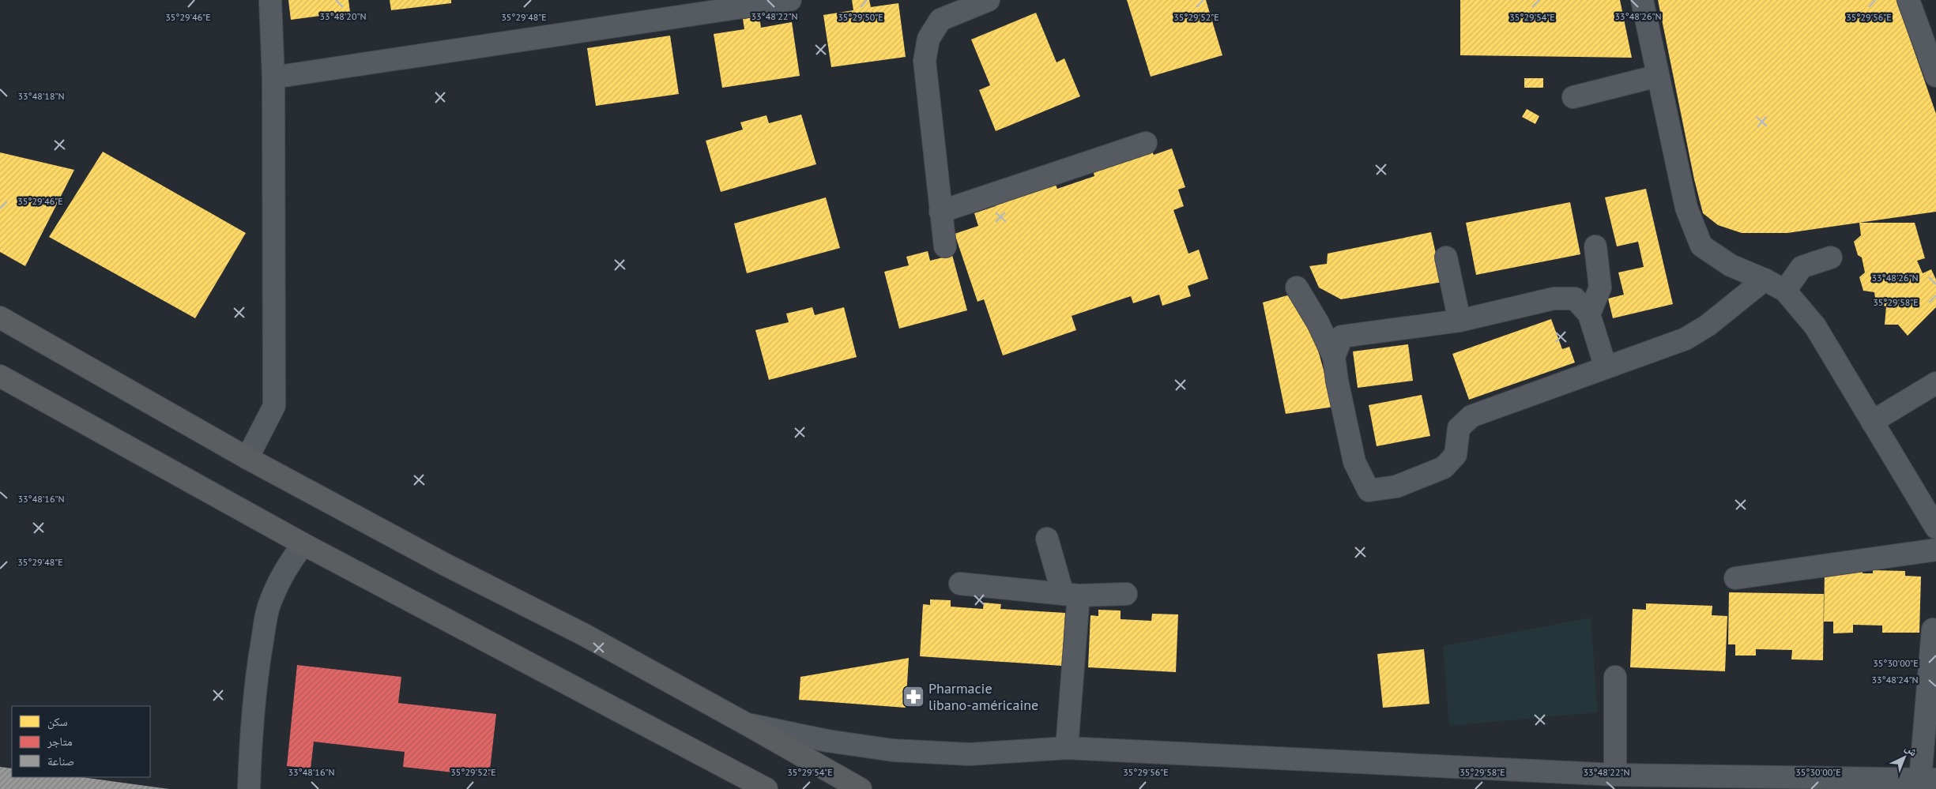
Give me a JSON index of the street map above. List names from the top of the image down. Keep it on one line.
{"places":{"pharmacy":["Pharmacie libano-américaine"]},"legend":["سكن","متاجر","صناعة"],"north":"top right","coordinates":["33°48'22\"N","33°48'20\"N","33°48'26\"N","35°29'46\"E","35°29'48\"E","35°29'50\"E","35°29'52\"E","35°29'54\"E","35°29'56\"E","33°48'18\"N","35°29'58\"E","33°48'16\"N","35°30'00\"E","33°48'24\"N"]}
